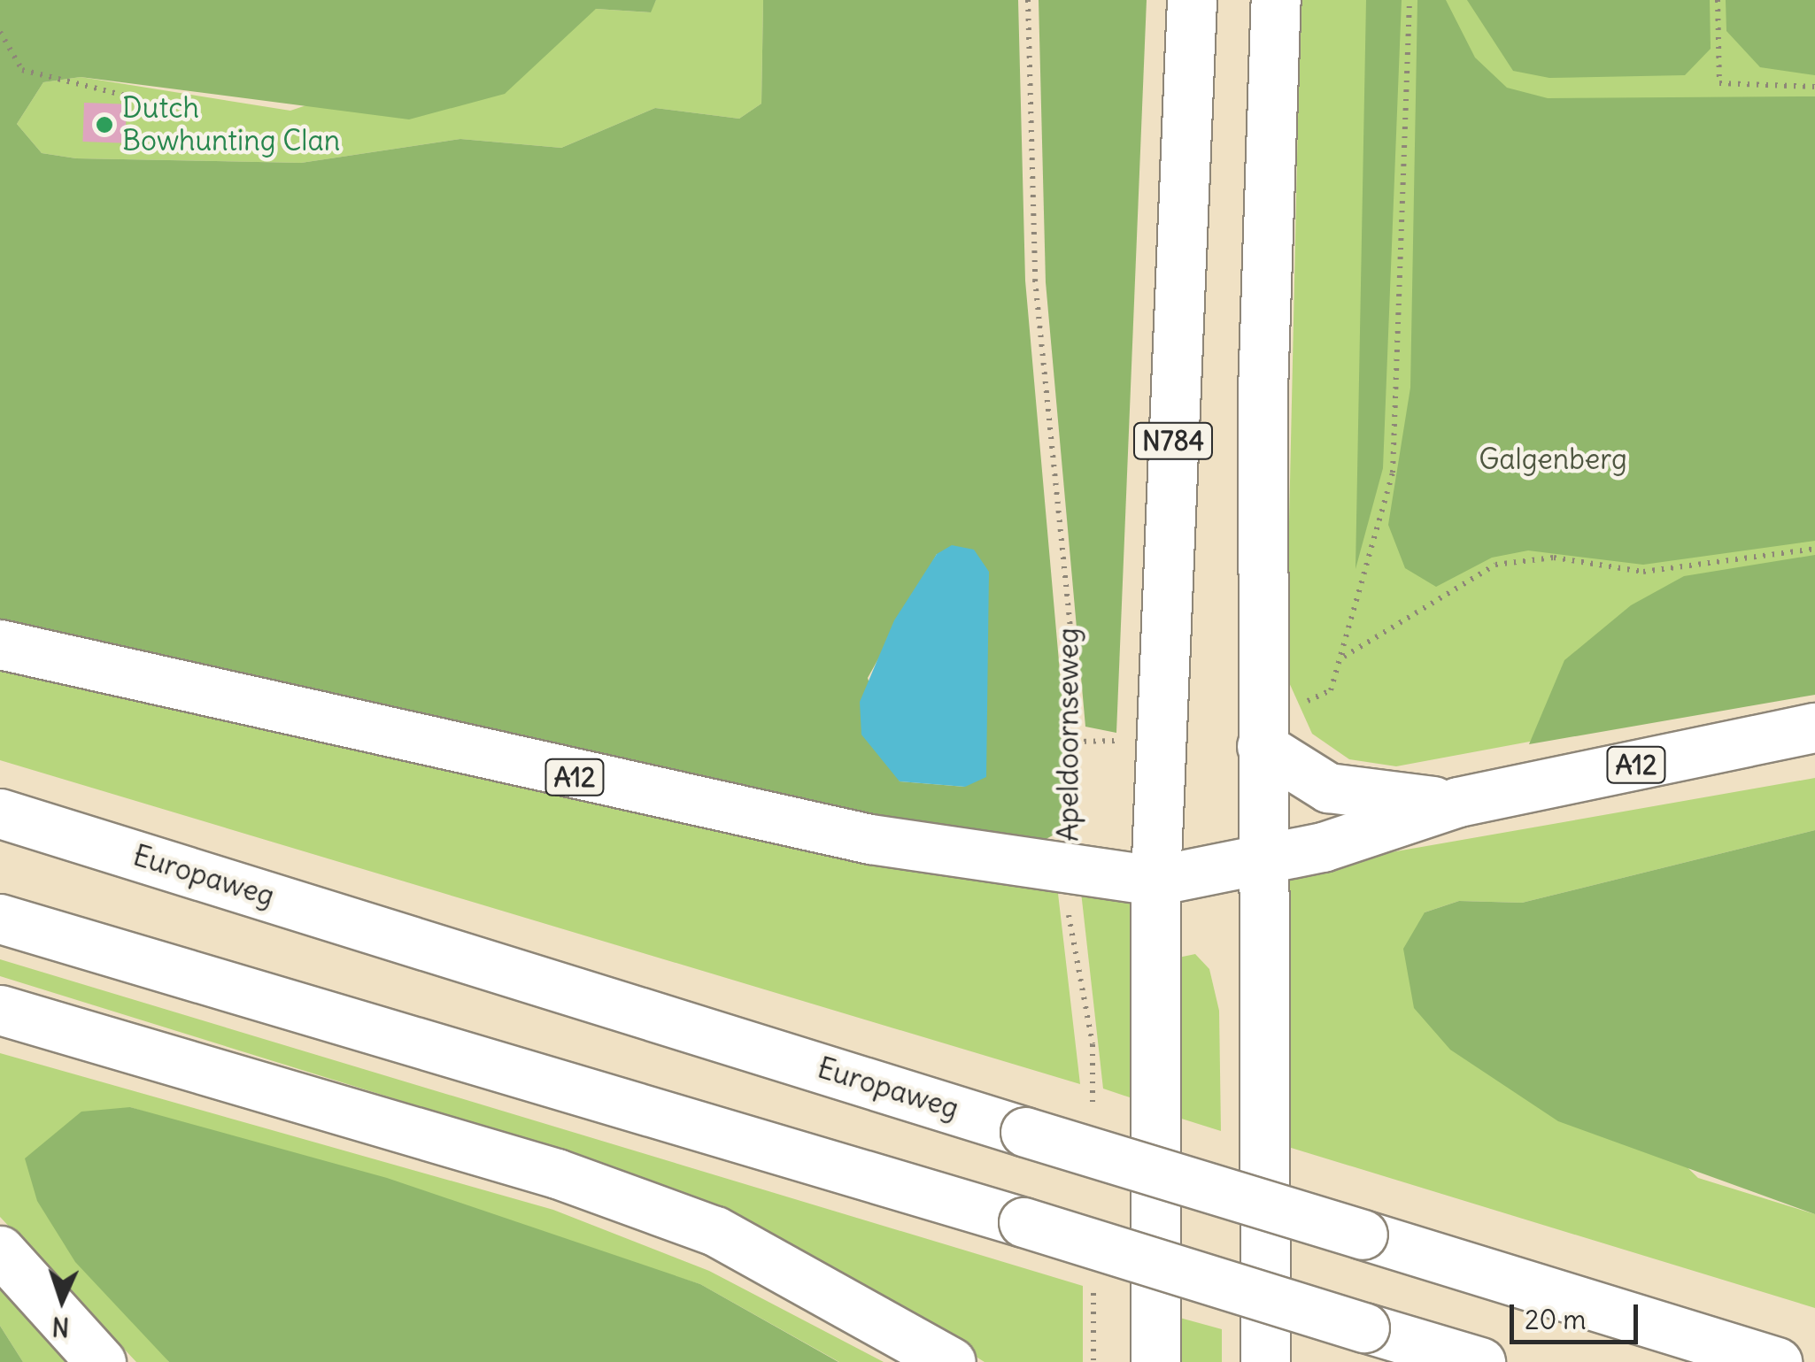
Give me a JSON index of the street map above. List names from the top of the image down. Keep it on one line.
{"streets":{"main road":["N784","A12","Europaweg"],"path":["Apeldoornseweg"]},"crossings":[["N784","A12"],["Apeldoornseweg","A12"]],"parks":["Galgenberg"],"places":["Dutch Bowhunting Clan"],"scale_bar":"20 m","north":"bottom"}
